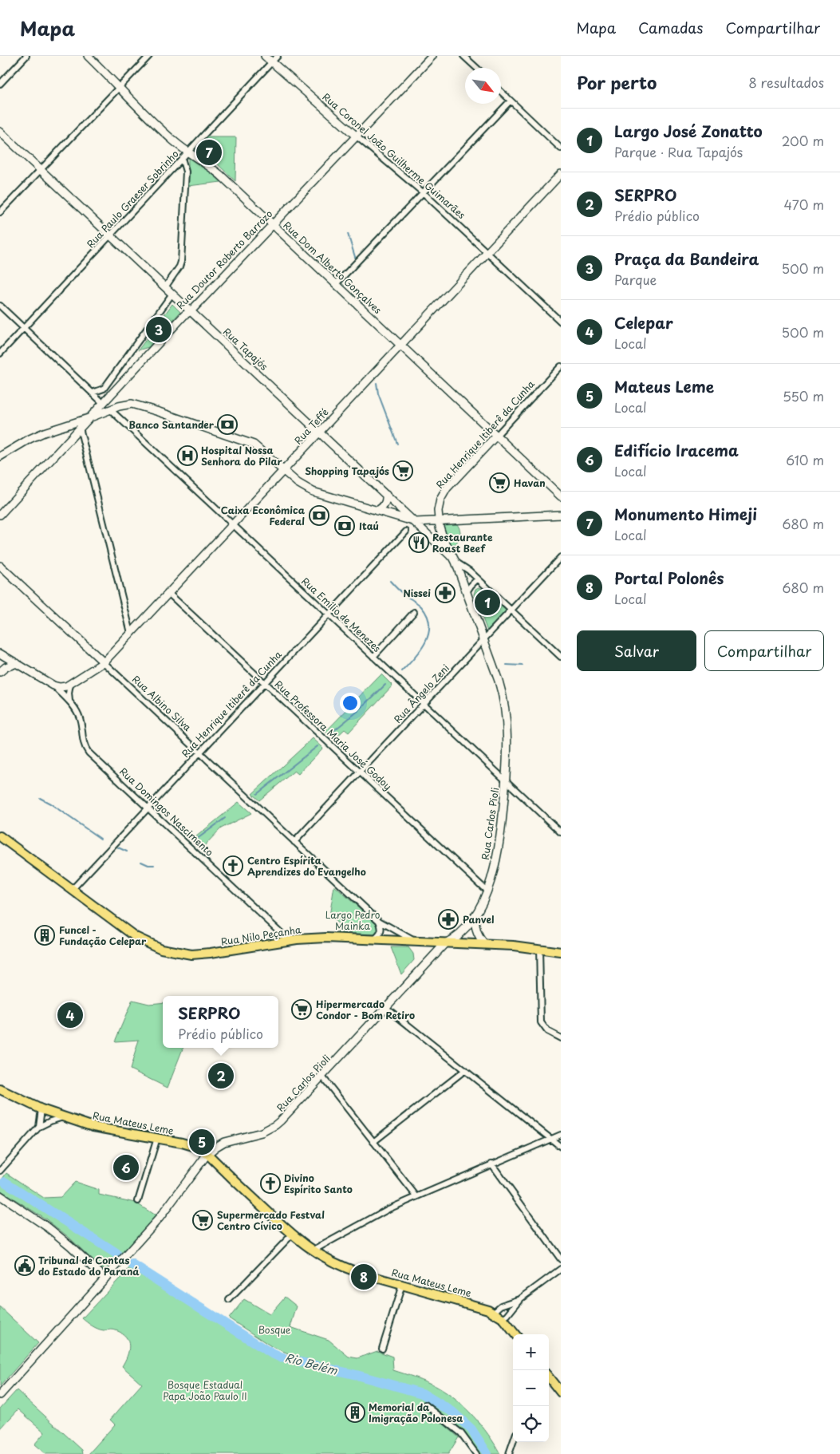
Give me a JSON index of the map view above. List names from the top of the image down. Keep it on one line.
{"streets":{"main road":["Rua Coronel João Guilherme Guimarães","Rua Doutor Roberto Barrozo","Rua Dom Alberto Gonçalves","Rua Tapajós","Rua Teffé","Rua Henrique Itiberê da Cunha","Rua Albino Silva","Rua Domingos Nascimento","Rua Carlos Pioli","Rua Nilo Peçanha","Rua Mateus Leme"],"street":["Rua Paulo Graeser Sobrinho","Rua Emílio de Menezes","Rua Ângelo Zeni","Rua Professora Maria José Godoy"]},"crossings":[["Rua Coronel João Guilherme Guimarães","Rua Paulo Graeser Sobrinho"],["Rua Coronel João Guilherme Guimarães","Rua Doutor Roberto Barrozo"],["Rua Coronel João Guilherme Guimarães","Rua Teffé"],["Rua Paulo Graeser Sobrinho","Rua Dom Alberto Gonçalves"],["Rua Paulo Graeser Sobrinho","Rua Tapajós"],["Rua Doutor Roberto Barrozo","Rua Dom Alberto Gonçalves"],["Rua Doutor Roberto Barrozo","Rua Tapajós"],["Rua Dom Alberto Gonçalves","Rua Teffé"],["Rua Dom Alberto Gonçalves","Rua Henrique Itiberê da Cunha"],["Rua Tapajós","Rua Teffé"],["Rua Tapajós","Rua Ângelo Zeni"],["Rua Tapajós","Rua Carlos Pioli"],["Rua Teffé","Rua Emílio de Menezes"],["Rua Teffé","Rua Albino Silva"],["Rua Teffé","Rua Professora Maria José Godoy"],["Rua Teffé","Rua Domingos Nascimento"],["Rua Henrique Itiberê da Cunha","Rua Emílio de Menezes"],["Rua Henrique Itiberê da Cunha","Rua Albino Silva"],["Rua Henrique Itiberê da Cunha","Rua Professora Maria José Godoy"],["Rua Henrique Itiberê da Cunha","Rua Domingos Nascimento"],["Rua Henrique Itiberê da Cunha","Rua Carlos Pioli"],["Rua Henrique Itiberê da Cunha","Rua Nilo Peçanha"],["Rua Emílio de Menezes","Rua Ângelo Zeni"],["Rua Emílio de Menezes","Rua Carlos Pioli"],["Rua Ângelo Zeni","Rua Albino Silva"],["Rua Ângelo Zeni","Rua Professora Maria José Godoy"],["Rua Ângelo Zeni","Rua Carlos Pioli"],["Rua Albino Silva","Rua Nilo Peçanha"],["Rua Professora Maria José Godoy","Rua Carlos Pioli"],["Rua Domingos Nascimento","Rua Nilo Peçanha"],["Rua Carlos Pioli","Rua Nilo Peçanha"],["Rua Carlos Pioli","Rua Mateus Leme"]],"water":["Rio Belém"],"parks":["Largo Pedro Mainka","Bosque","Bosque Estadual Papa João Paulo II"],"places":{"bank":["Banco Santander","Caixa Econômica Federal","Itaú"],"hospital":["Hospital Nossa Senhora do Pilar"],"supermarket":["Shopping Tapajós","Havan","Hipermercado Condor - Bom Retiro","Supermercado Festval Centro Cívico"],"restaurant":["Restaurante Roast Beef"],"pharmacy":["Nissei","Panvel"],"church":["Centro Espírita Aprendizes do Evangelho","Divino Espírito Santo"],"building":["Funcel - Fundação Celepar","Memorial da Imigração Polonesa"],"public building":["Tribunal de Contas do Estado do Paraná"]},"north":"bottom right","page":{"header":"Mapa","nav":["Mapa","Camadas","Compartilhar"],"heading":["Por perto","8 resultados"],"list":[{"mark":"1","name":"Largo José Zonatto","note":"Parque · Rua Tapajós","value":"200 m"},{"mark":"2","name":"SERPRO","note":"Prédio público","value":"470 m"},{"mark":"3","name":"Praça da Bandeira","note":"Parque","value":"500 m"},{"mark":"4","name":"Celepar","note":"Local","value":"500 m"},{"mark":"5","name":"Mateus Leme","note":"Local","value":"550 m"},{"mark":"6","name":"Edifício Iracema","note":"Local","value":"610 m"},{"mark":"7","name":"Monumento Himeji","note":"Local","value":"680 m"},{"mark":"8","name":"Portal Polonês","note":"Local","value":"680 m"}],"pins":["7","3","1","4","2","5","6","8"],"buttons":["Salvar","Compartilhar"],"popup":["SERPRO","Prédio público"],"map_buttons":["+","−"]}}
